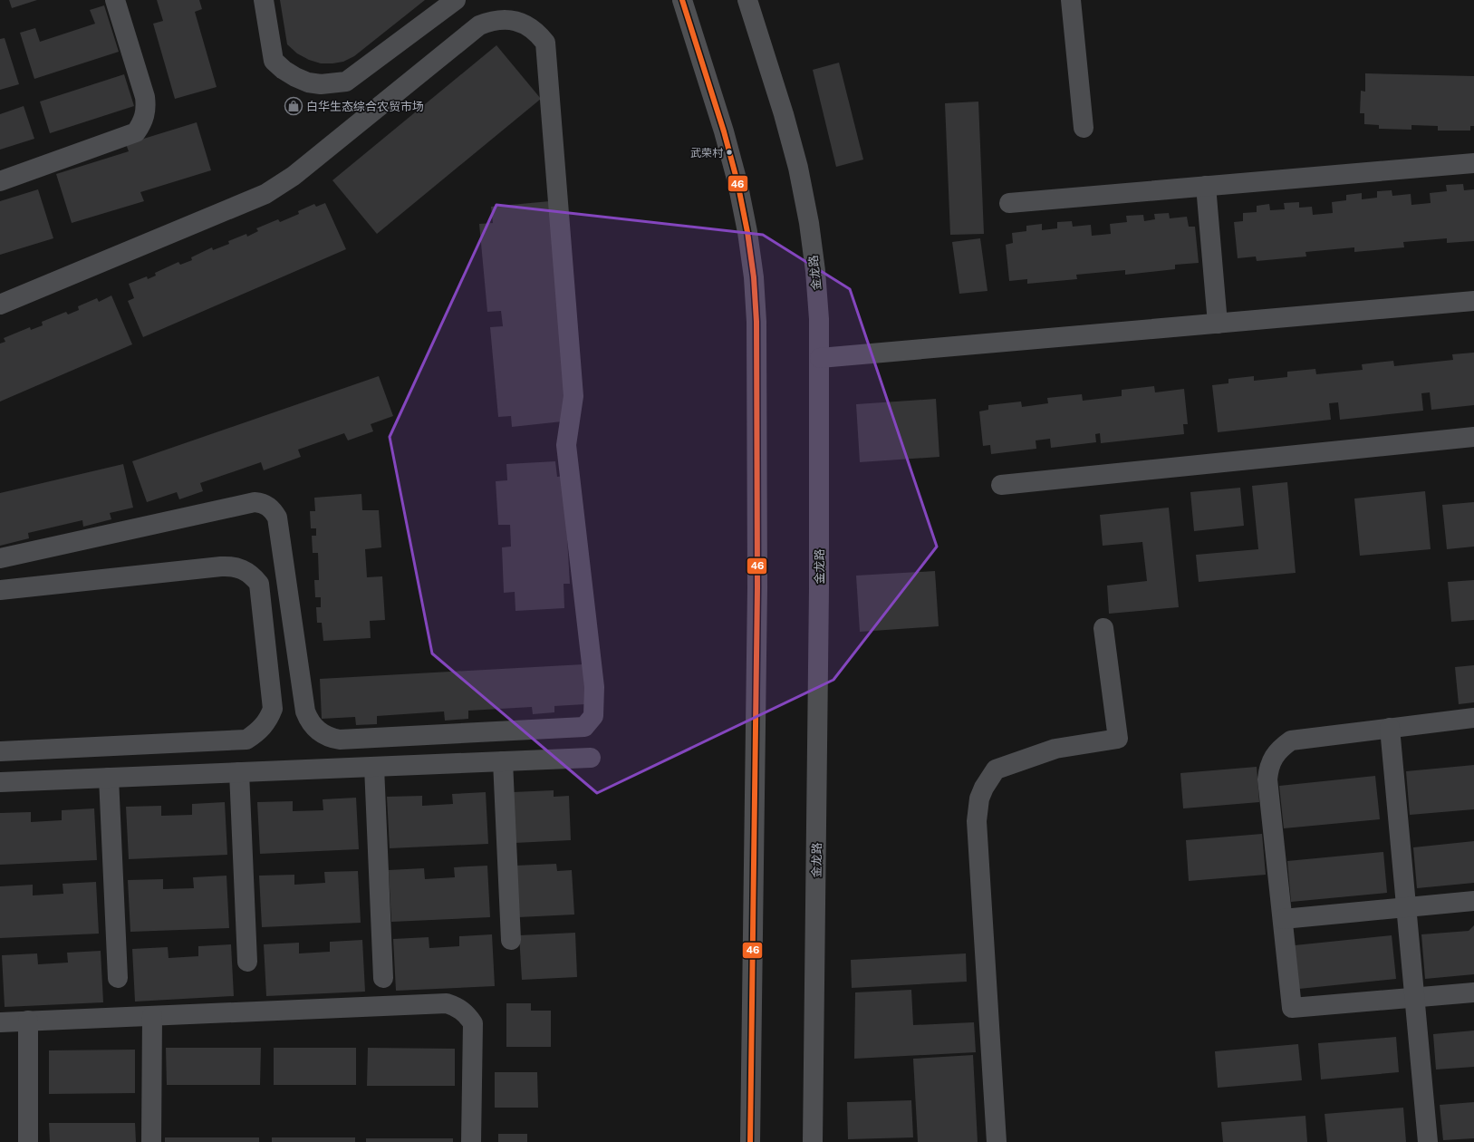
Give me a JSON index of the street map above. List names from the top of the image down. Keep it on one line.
{"streets":{"main road":["金龙路"]},"places":{"shop":["白华生态综合农贸市场"],"other":["武荣村"]},"lines":["transit line 46"]}
